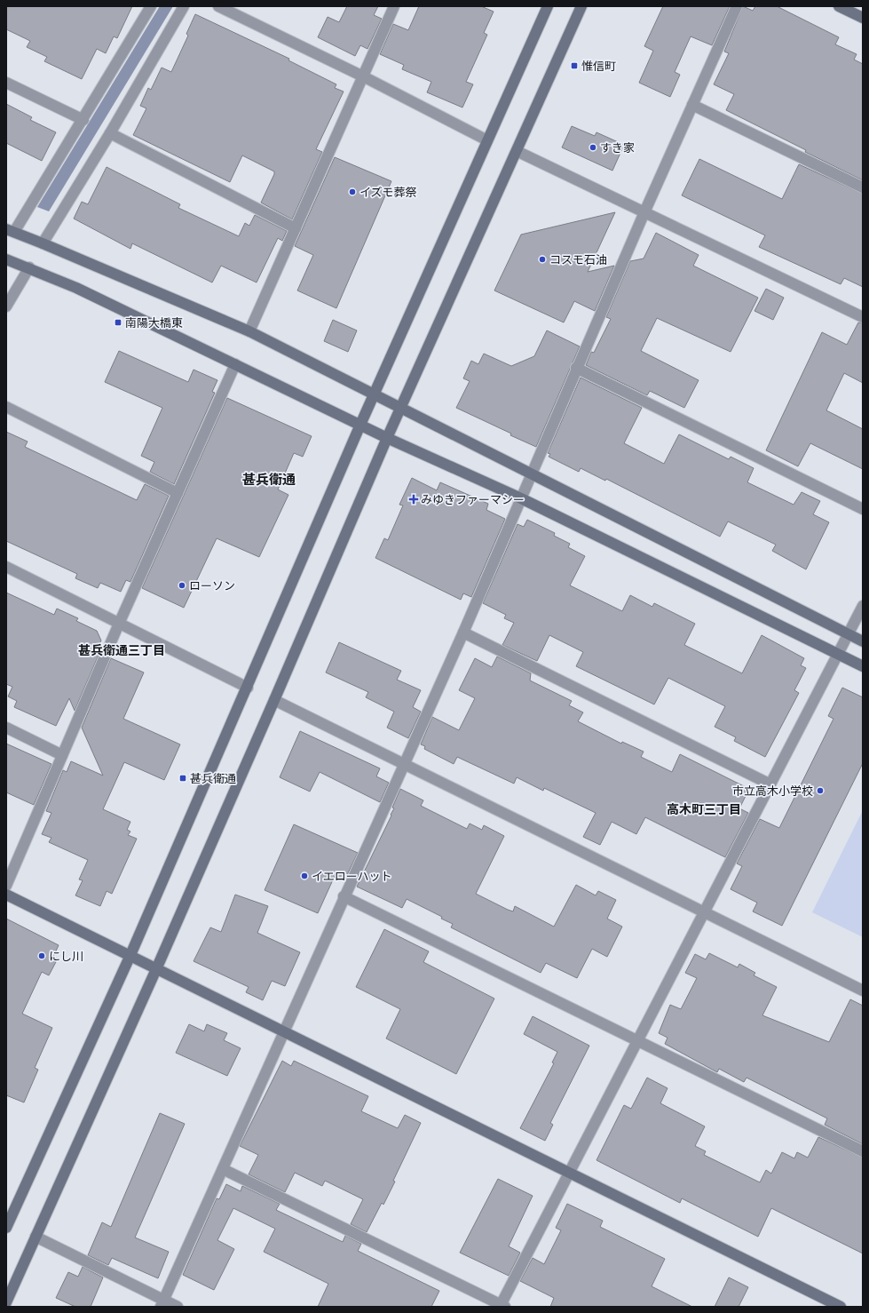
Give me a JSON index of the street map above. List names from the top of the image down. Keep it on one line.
{"districts":["甚兵衛通","甚兵衛通三丁目","高木町三丁目"],"places":{"transit":["惟信町","南陽大橋東","甚兵衛通"],"other":["すき家","イズモ葬祭","コスモ石油","ローソン","市立高木小学校","イエローハット","にし川"],"health":["みゆきファーマシー"]}}
